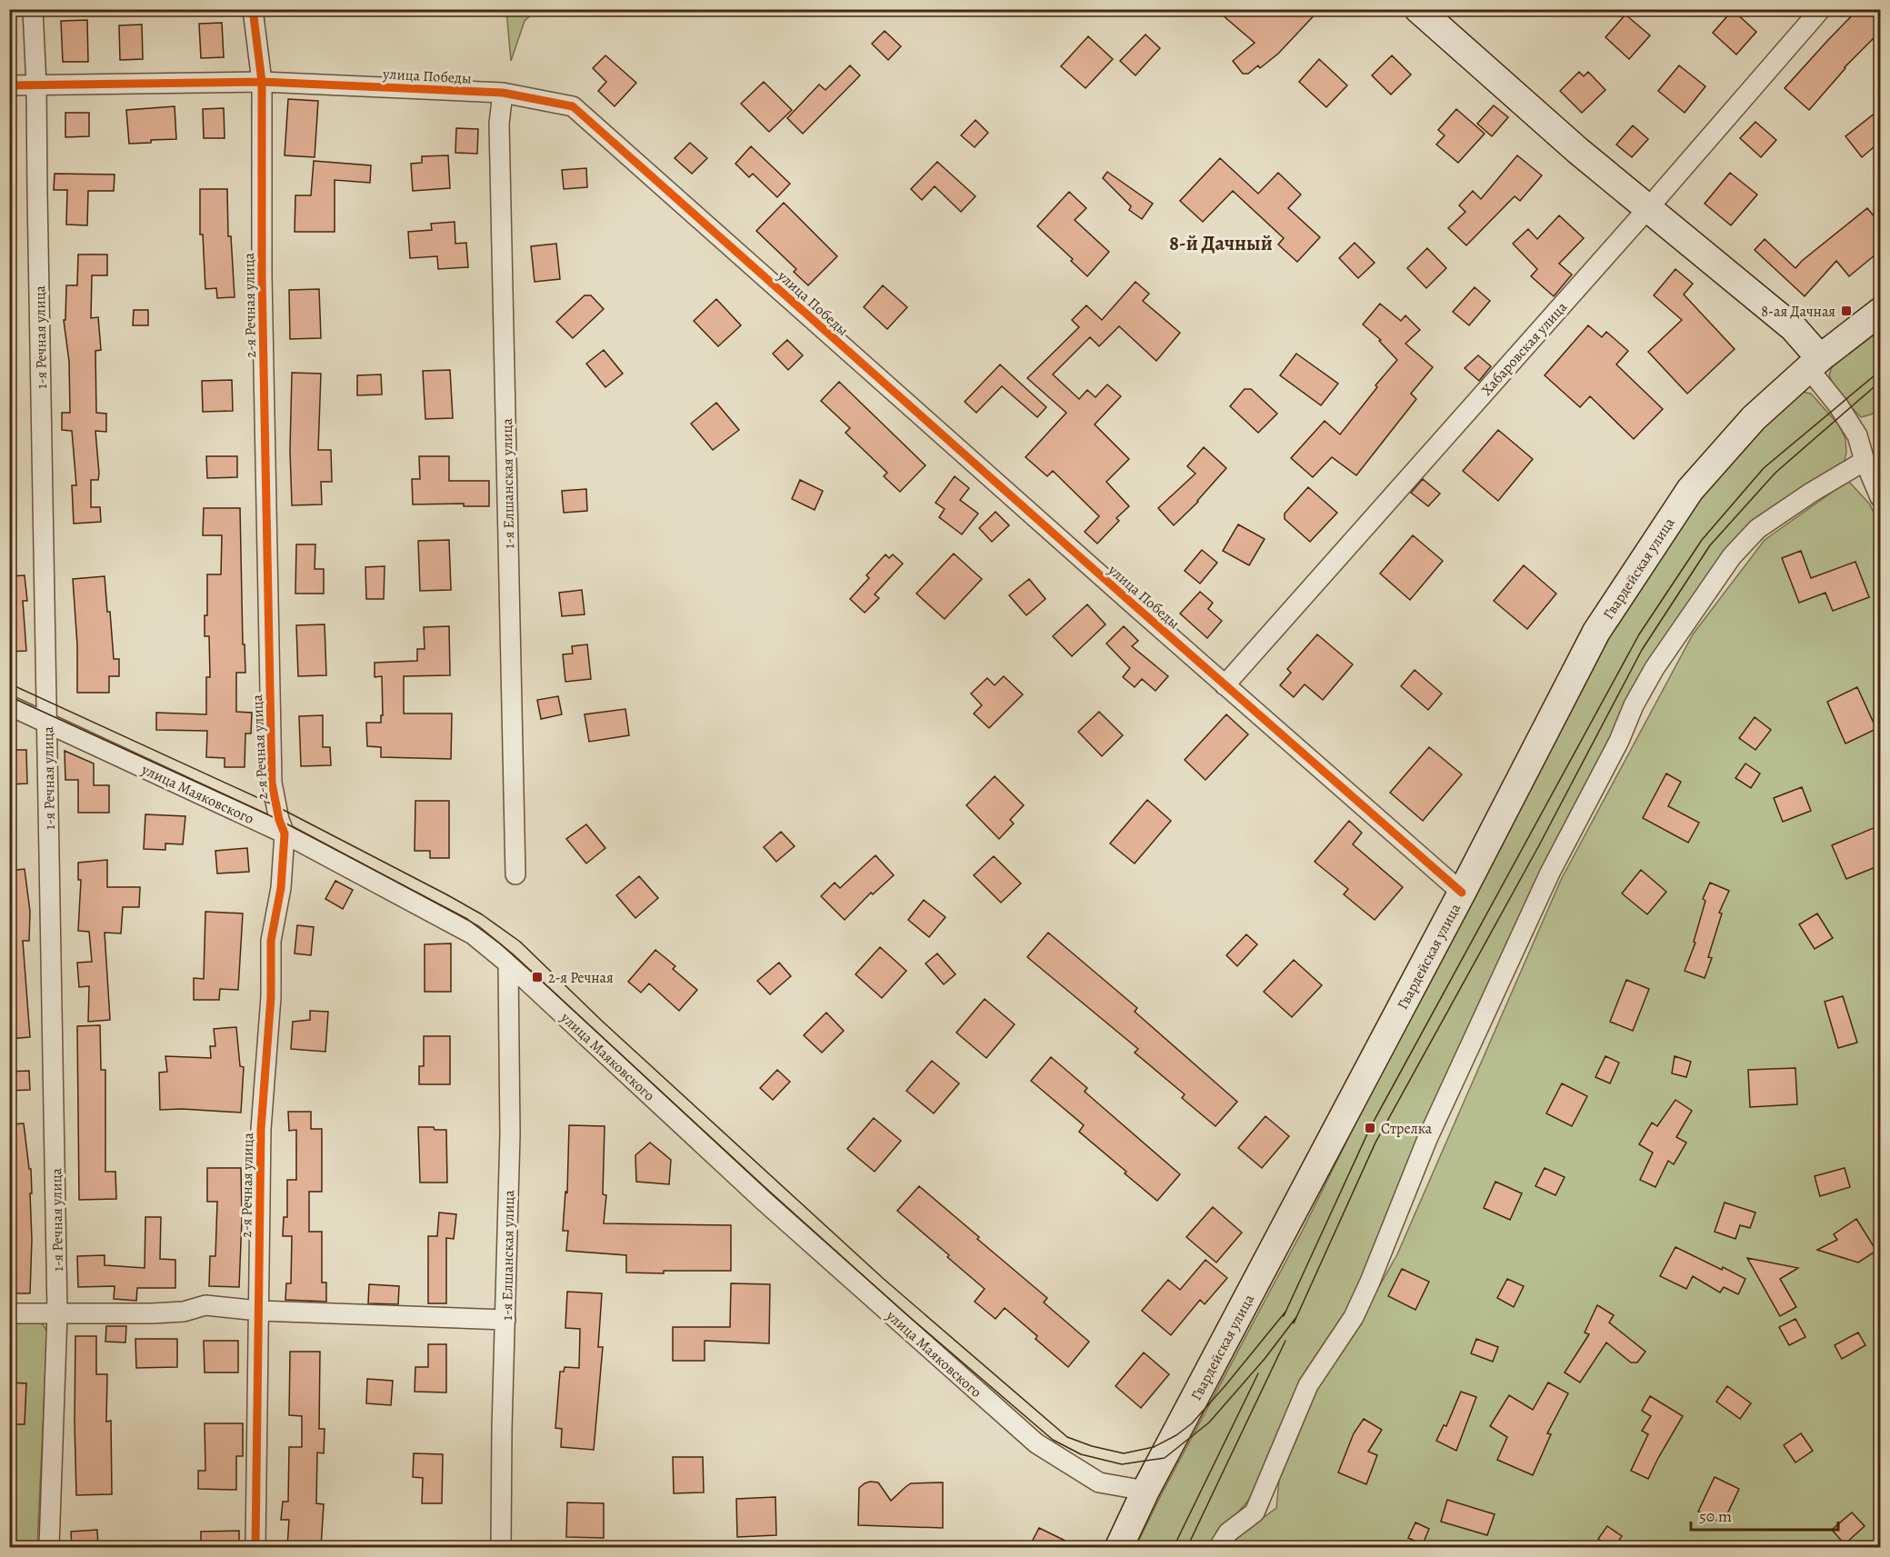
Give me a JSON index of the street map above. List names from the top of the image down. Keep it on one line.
{"streets":{"main road":["Гвардейская улица"],"street":["улица Победы","2-я Речная улица","1-я Речная улица","Хабаровская улица","1-я Елшанская улица","улица Маяковского"]},"crossings":[["улица Победы","2-я Речная улица"],["улица Победы","1-я Речная улица"],["улица Победы","Хабаровская улица"],["улица Победы","1-я Елшанская улица"],["улица Победы","Гвардейская улица"],["2-я Речная улица","улица Маяковского"],["1-я Речная улица","улица Маяковского"],["1-я Елшанская улица","улица Маяковского"],["Гвардейская улица","улица Маяковского"]],"districts":["8-й Дачный"],"places":{"transit":["8-ая Дачная","2-я Речная","Стрелка"]},"scale_bar":"50 m"}
